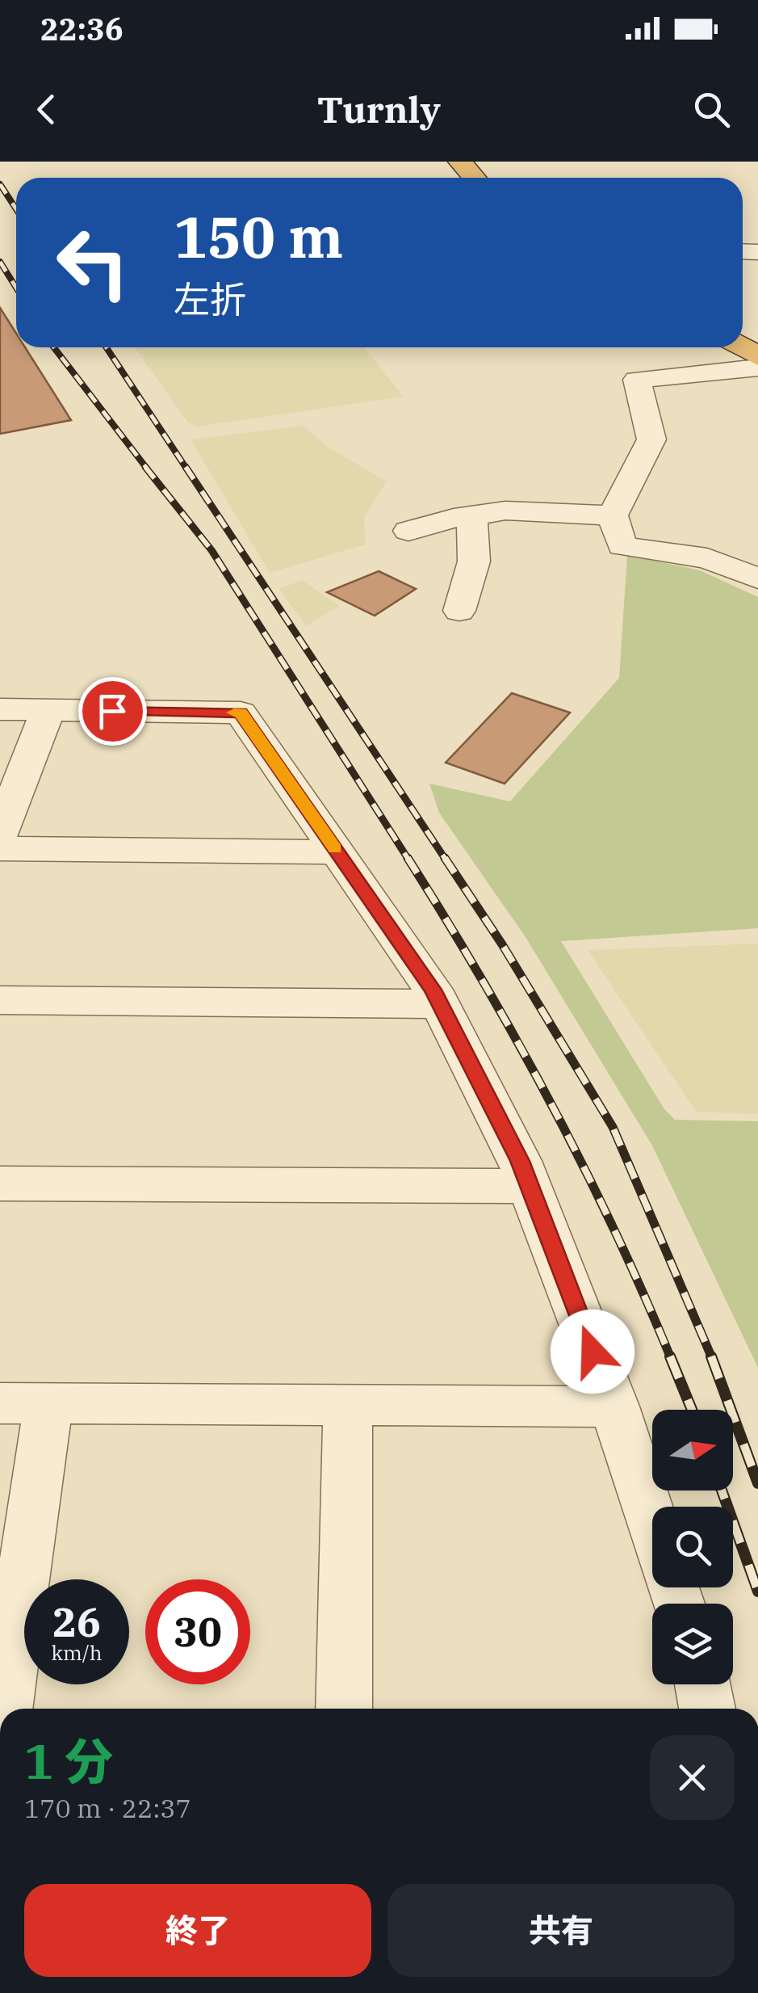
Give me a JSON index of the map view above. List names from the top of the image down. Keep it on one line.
{"north":"right","page":{"status":"22:36","header":"Turnly","turn":["150 m","左折"],"speed":"26 km/h","limit":"30","heading":["1 分","170 m · 22:37"],"buttons":["終了","共有"]}}
